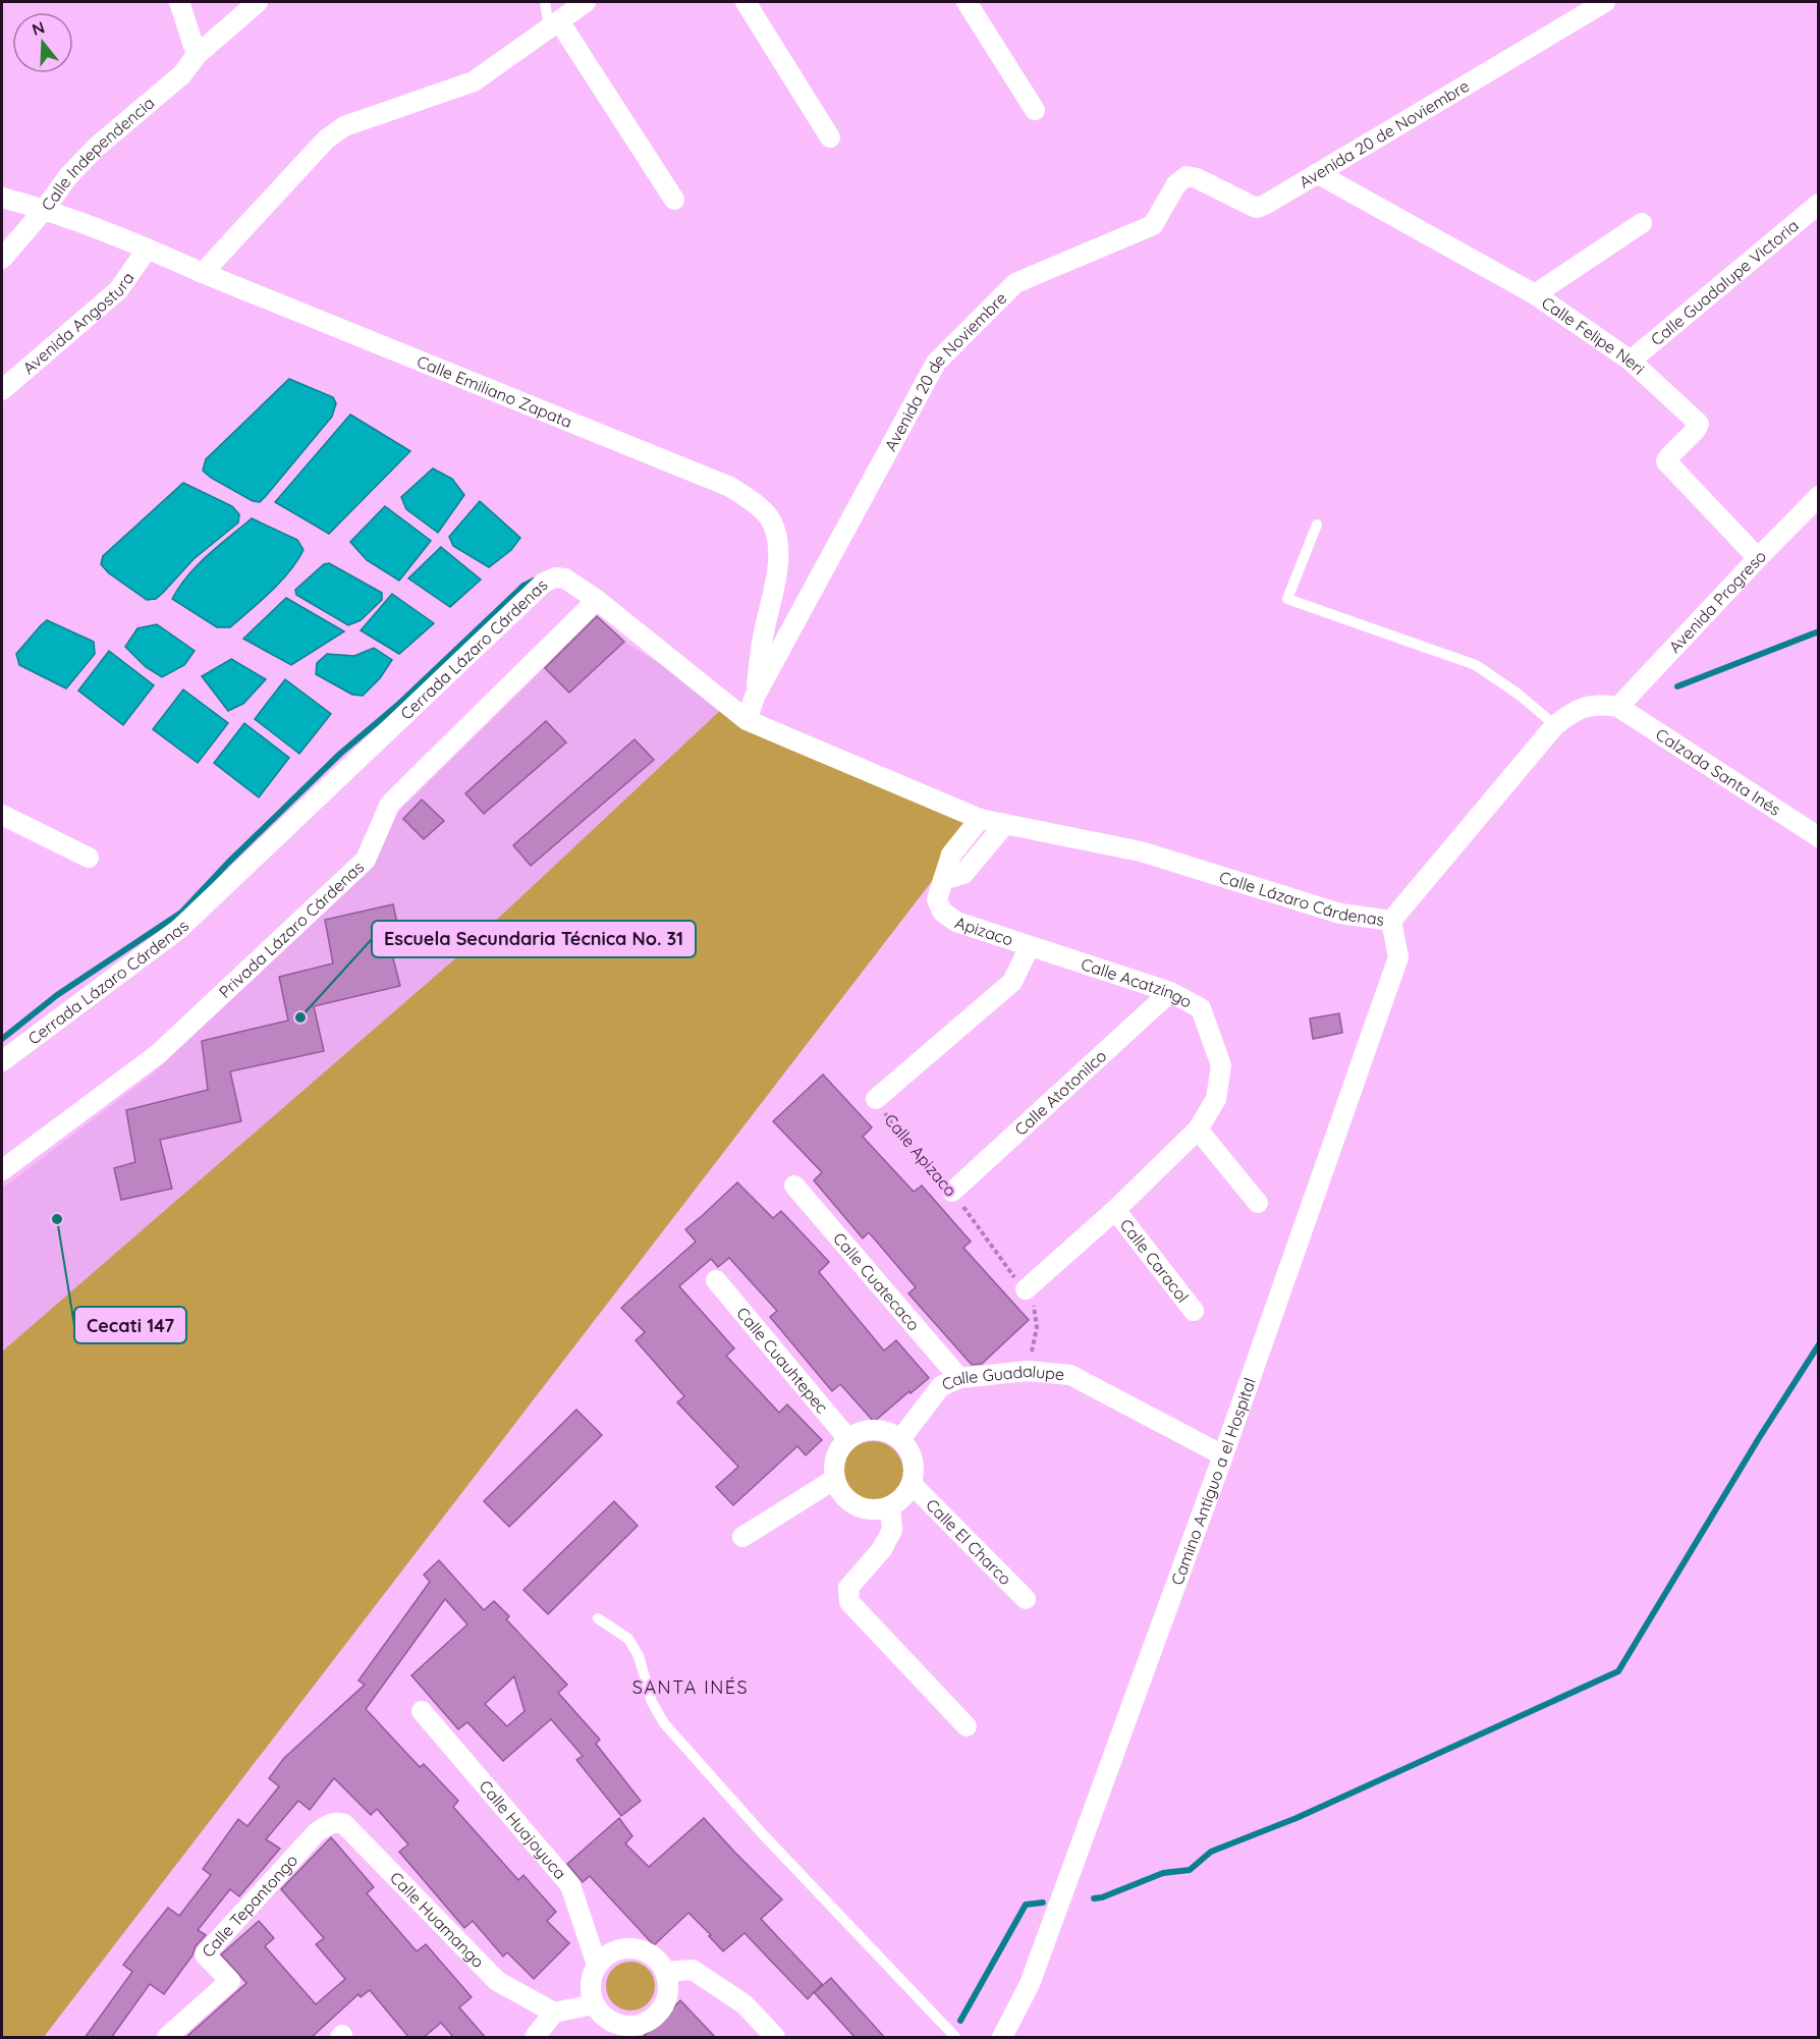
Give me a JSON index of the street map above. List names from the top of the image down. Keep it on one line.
{"streets":{"street":["Avenida 20 de Noviembre","Calle Independencia","Calle Guadalupe Victoria","Avenida Angostura","Calle Felipe Neri","Calle Emiliano Zapata","Avenida Progreso","Cerrada Lázaro Cárdenas","Calzada Santa Inés","Calle Lázaro Cárdenas","Privada Lázaro Cárdenas","Apizaco","Calle Acatzingo","Calle Atotonilco","Calle Apizaco","Calle Caracol","Calle Cuatecaco","Calle Cuauhtepec","Calle Guadalupe","Camino Antiguo a el Hospital","Calle El Charco","Calle Huajoyuca","Calle Tepantongo","Calle Huamango"]},"crossings":[["Avenida 20 de Noviembre","Calle Felipe Neri"],["Avenida 20 de Noviembre","Calle Emiliano Zapata"],["Avenida 20 de Noviembre","Cerrada Lázaro Cárdenas"],["Calle Independencia","Calle Emiliano Zapata"],["Calle Guadalupe Victoria","Calle Felipe Neri"],["Avenida Angostura","Calle Emiliano Zapata"],["Calle Felipe Neri","Avenida Progreso"],["Avenida Progreso","Calzada Santa Inés"],["Avenida Progreso","Calle Lázaro Cárdenas"],["Cerrada Lázaro Cárdenas","Calle Lázaro Cárdenas"],["Cerrada Lázaro Cárdenas","Privada Lázaro Cárdenas"],["Calzada Santa Inés","Calle Lázaro Cárdenas"],["Calle Lázaro Cárdenas","Camino Antiguo a el Hospital"],["Apizaco","Calle Acatzingo"],["Apizaco","Calle Apizaco"],["Calle Acatzingo","Calle Atotonilco"],["Calle Acatzingo","Calle Apizaco"],["Calle Acatzingo","Calle Caracol"],["Calle Atotonilco","Calle Apizaco"],["Calle Apizaco","Calle Caracol"],["Calle Apizaco","Calle Guadalupe"],["Calle Cuatecaco","Calle Guadalupe"],["Calle Cuauhtepec","Calle Guadalupe"],["Calle Cuauhtepec","Calle El Charco"],["Calle Guadalupe","Camino Antiguo a el Hospital"],["Calle Guadalupe","Calle El Charco"],["Calle Tepantongo","Calle Huamango"]],"districts":["SANTA INÉS"],"places":["Escuela Secundaria Técnica No. 31","Cecati 147"],"north":"top"}
